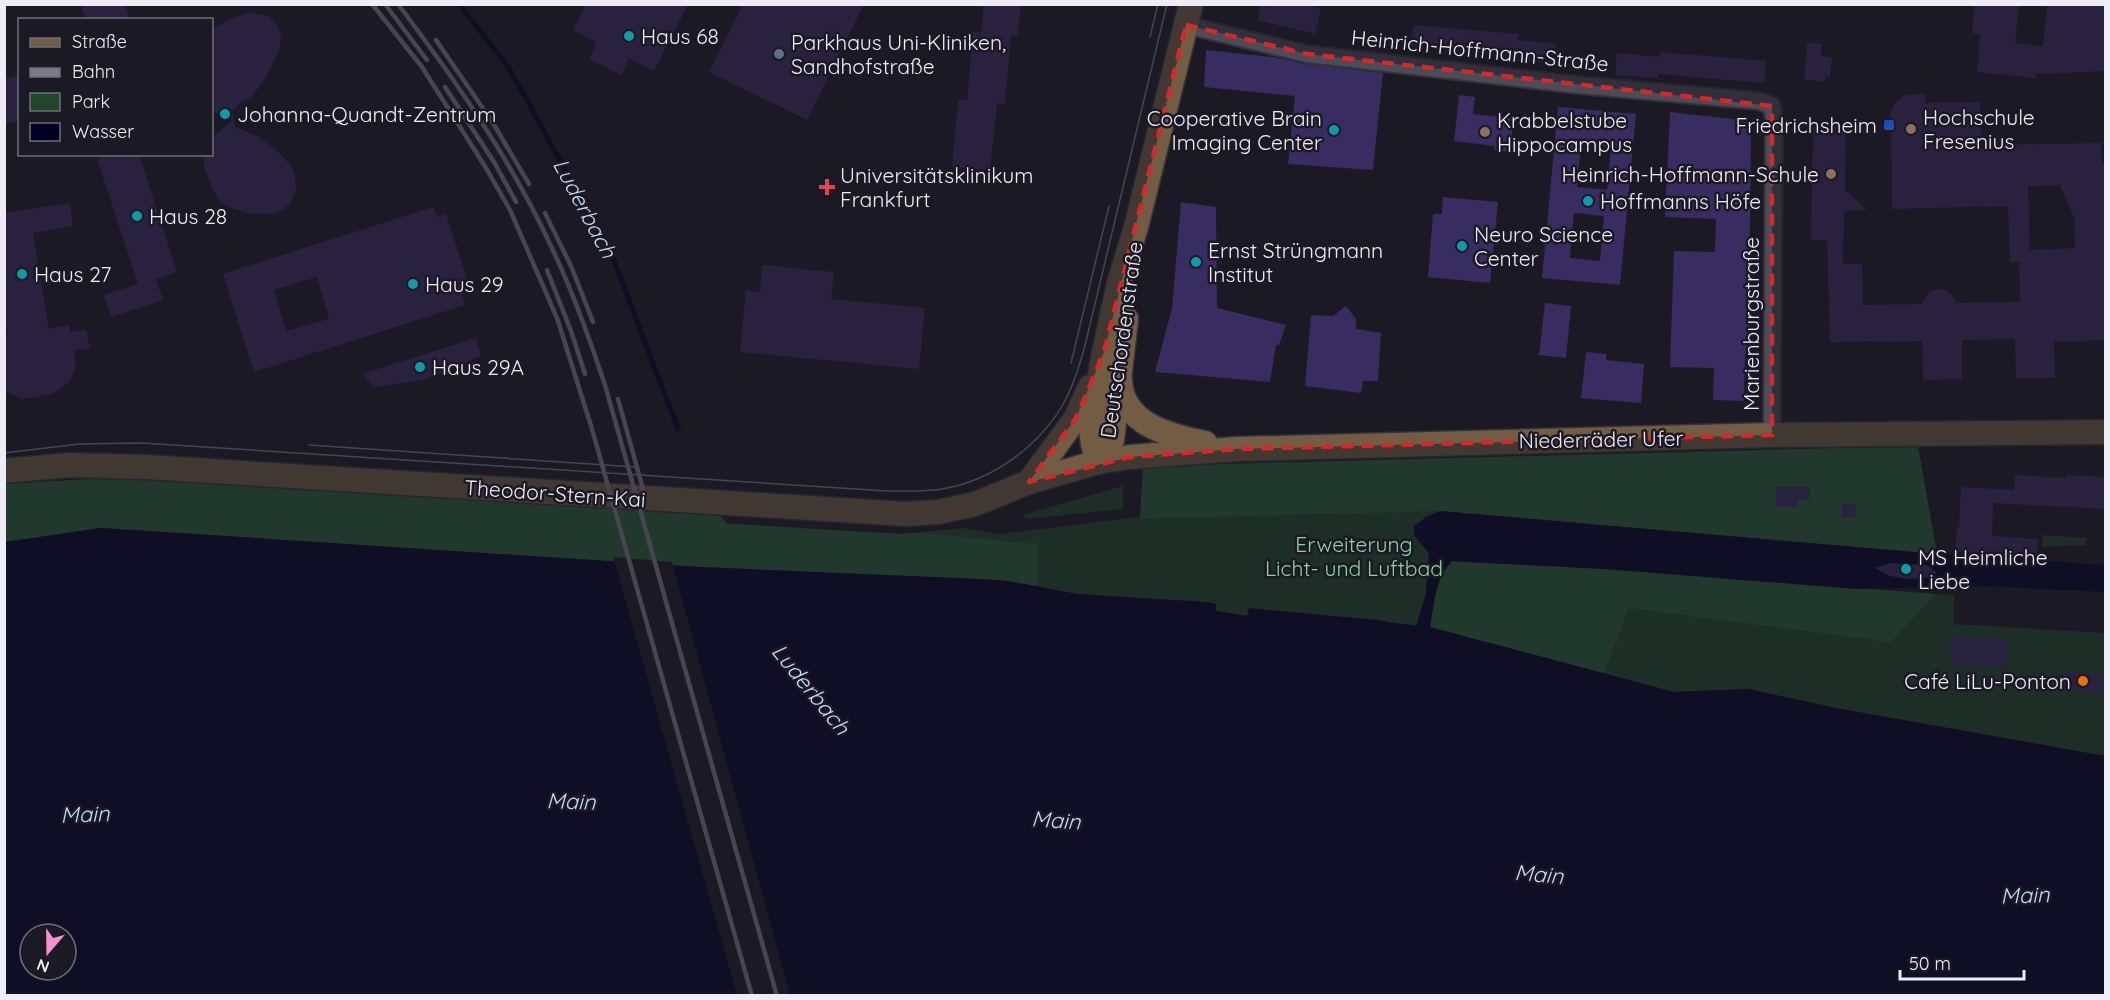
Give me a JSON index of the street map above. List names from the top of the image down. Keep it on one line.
{"streets":{"main road":["Deutschordenstraße","Niederräder Ufer","Theodor-Stern-Kai"],"street":["Heinrich-Hoffmann-Straße","Marienburgstraße"]},"crossings":[["Heinrich-Hoffmann-Straße","Marienburgstraße"],["Heinrich-Hoffmann-Straße","Deutschordenstraße"],["Marienburgstraße","Niederräder Ufer"],["Deutschordenstraße","Niederräder Ufer"],["Deutschordenstraße","Theodor-Stern-Kai"],["Niederräder Ufer","Theodor-Stern-Kai"]],"water":["Luderbach","Main"],"parks":["Erweiterung Licht- und Luftbad"],"places":{"other":["Haus 68","Parkhaus Uni-Kliniken, Sandhofstraße","Johanna-Quandt-Zentrum","Hochschule Fresenius","Cooperative Brain Imaging Center","Krabbelstube Hippocampus","Heinrich-Hoffmann-Schule","Hoffmanns Höfe","Haus 28","Neuro Science Center","Ernst Strüngmann Institut","Haus 27","Haus 29","Haus 29A","MS Heimliche Liebe","Café LiLu-Ponton"],"transit":["Friedrichsheim"],"health":["Universitätsklinikum Frankfurt"]},"legend":["Straße","Bahn","Park","Wasser"],"scale_bar":"50 m","north":"bottom"}
